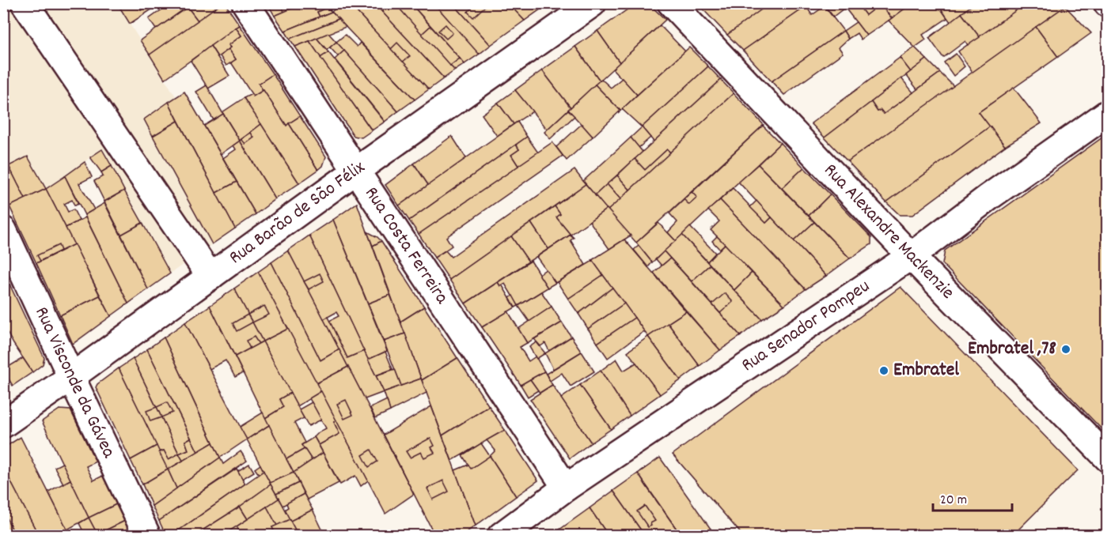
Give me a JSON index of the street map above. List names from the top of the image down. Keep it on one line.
{"streets":{"street":["Rua Barão de São Félix","Rua Alexandre Mackenzie","Rua Costa Ferreira","Rua Senador Pompeu","Rua Visconde da Gávea"]},"crossings":[["Rua Barão de São Félix","Rua Costa Ferreira"],["Rua Barão de São Félix","Rua Visconde da Gávea"],["Rua Alexandre Mackenzie","Rua Senador Pompeu"],["Rua Costa Ferreira","Rua Senador Pompeu"]],"places":["Embratel ,78","Embratel"],"scale_bar":"20 m"}
